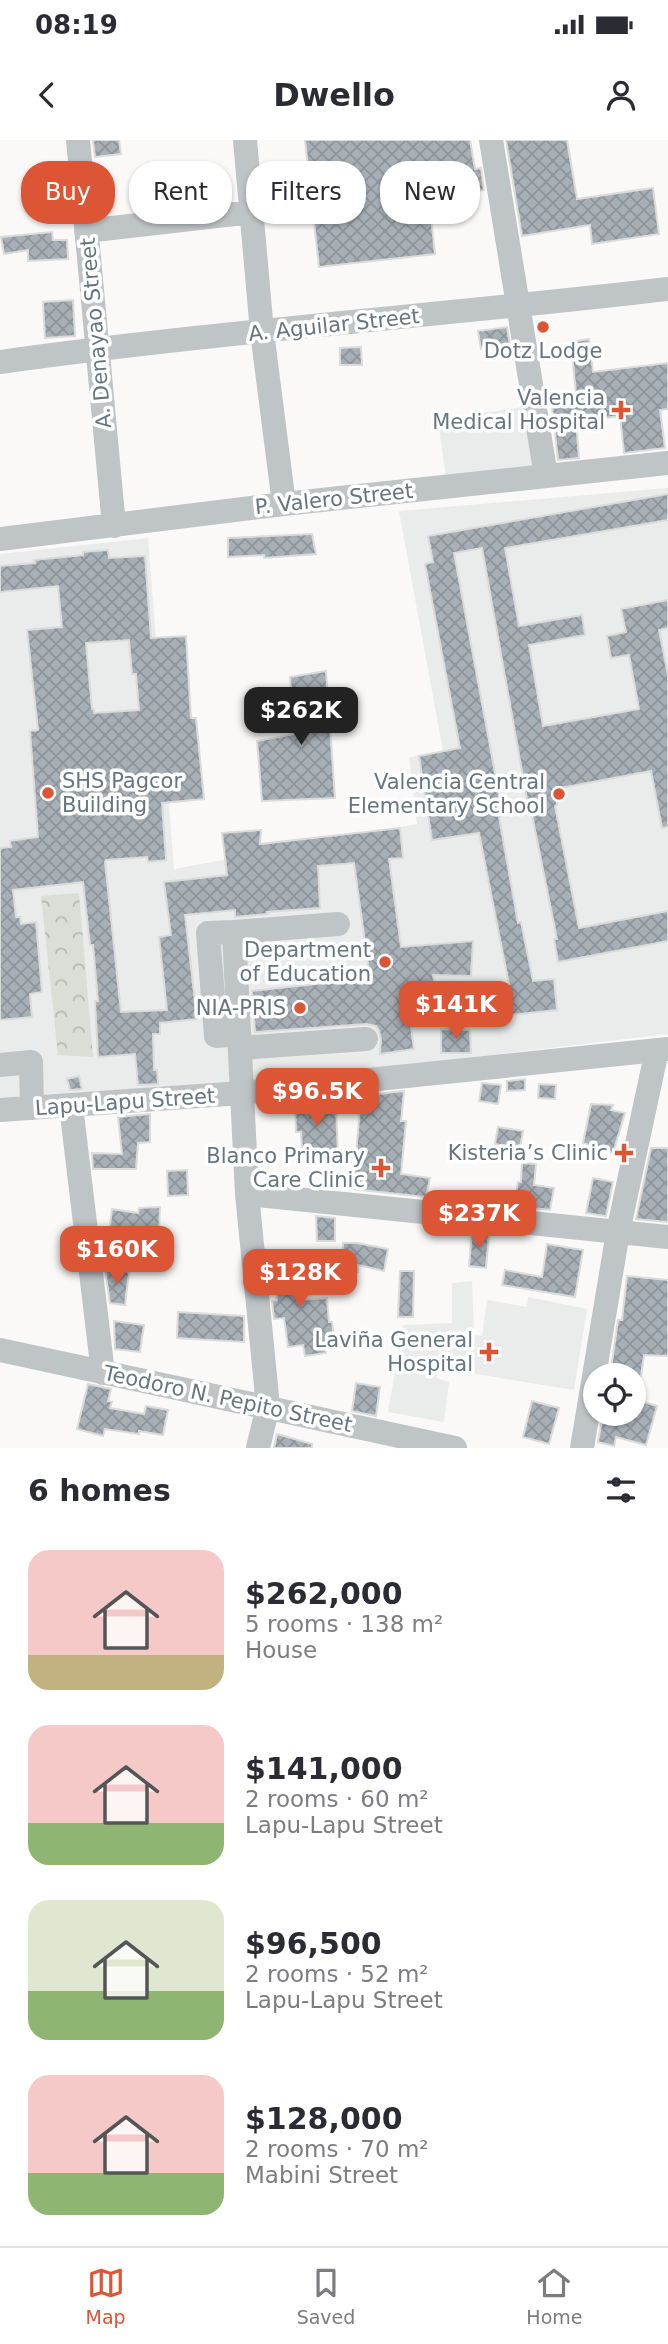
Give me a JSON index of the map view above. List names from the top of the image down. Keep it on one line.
{"streets":{"street":["A. Aguilar Street","A. Denayao Street","P. Valero Street","Lapu-Lapu Street","Teodoro N. Pepito Street"]},"crossings":[["A. Aguilar Street","A. Denayao Street"],["A. Denayao Street","P. Valero Street"]],"places":{"other":["Dotz Lodge","SHS Pagcor Building","Valencia Central Elementary School","Department of Education","NIA-PRIS"],"health":["Valencia Medical Hospital","Kisteria’s Clinic","Blanco Primary Care Clinic","Laviña General Hospital"]},"page":{"status":"08:19","header":"Dwello","chip":["Buy","Rent","Filters","New"],"price":["$262K","$141K","$96.5K","$237K","$160K","$128K"],"heading":"6 homes","list":[{"name":"$262,000","note":"5 rooms · 138 m² · House"},{"name":"$141,000","note":"2 rooms · 60 m² · Lapu-Lapu Street"},{"name":"$96,500","note":"2 rooms · 52 m² · Lapu-Lapu Street"},{"name":"$128,000","note":"2 rooms · 70 m² · Mabini Street"}],"tabs":["Map","Saved","Home"]}}
